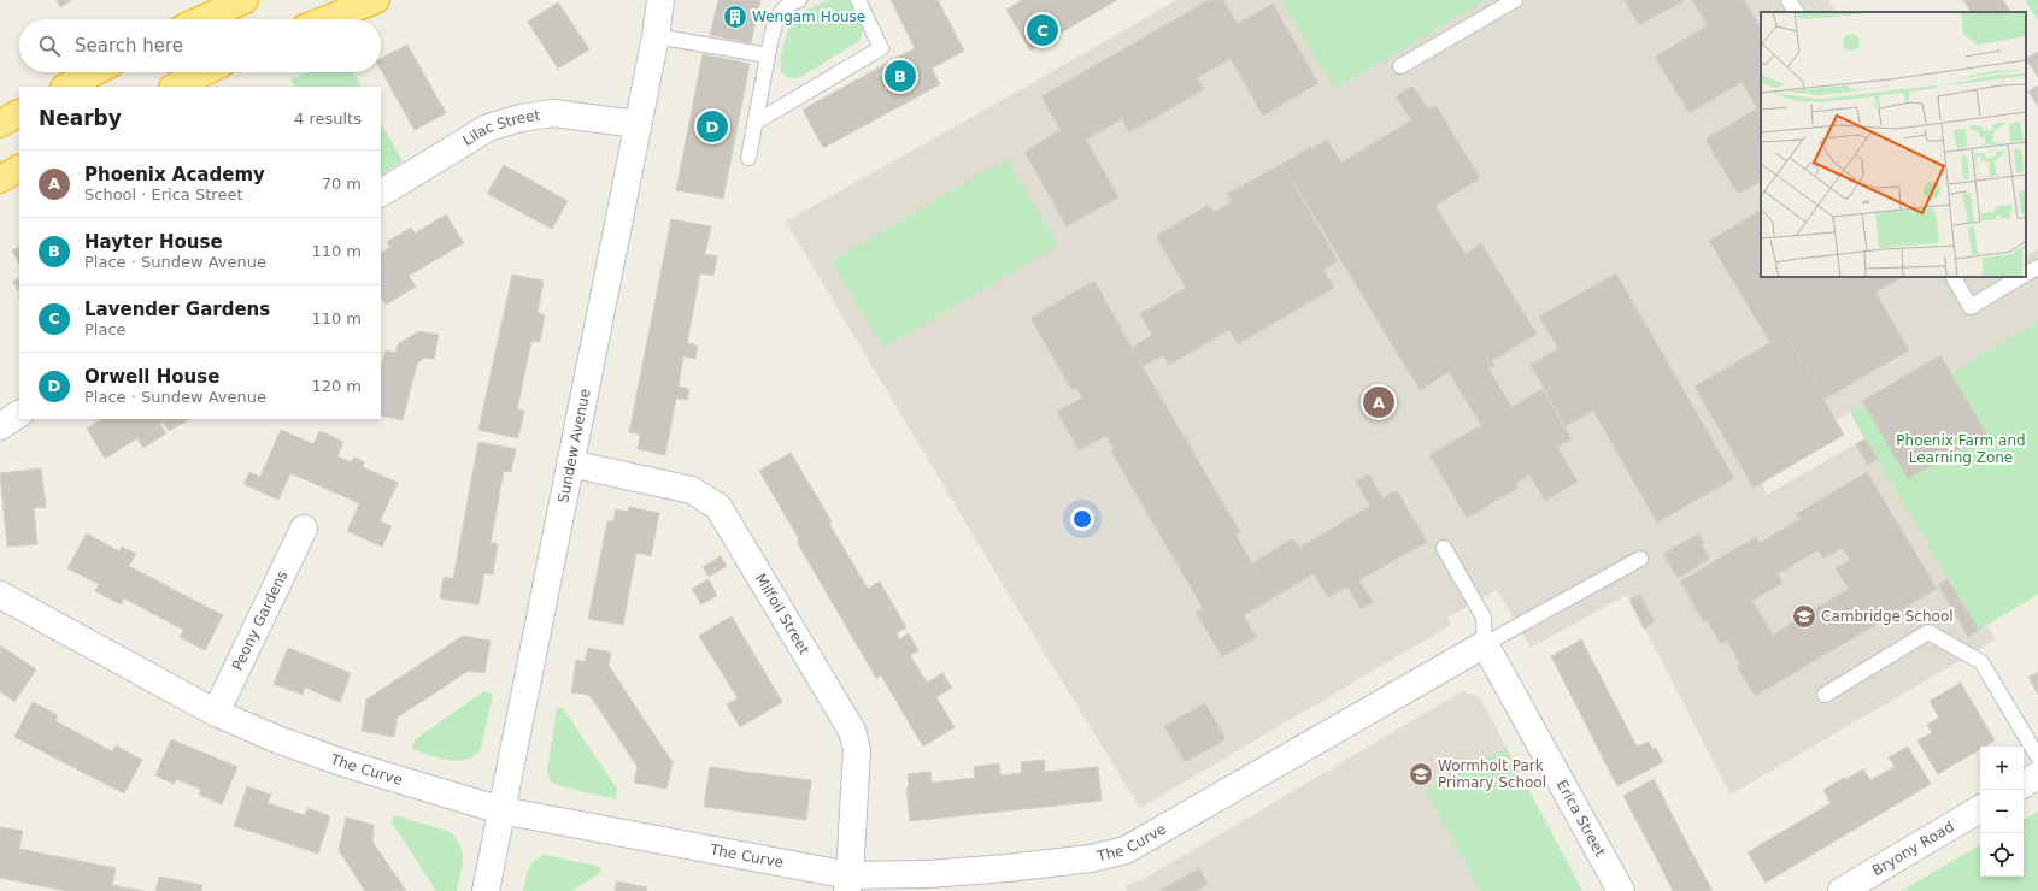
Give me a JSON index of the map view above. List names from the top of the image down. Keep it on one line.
{"streets":{"street":["Lilac Street","Sundew Avenue","Milfoil Street","Peony Gardens","The Curve","Erica Street","Bryony Road"]},"crossings":[["Lilac Street","Sundew Avenue"],["Sundew Avenue","Milfoil Street"],["Sundew Avenue","The Curve"],["Milfoil Street","The Curve"],["Peony Gardens","The Curve"],["The Curve","Erica Street"]],"parks":["Phoenix Farm and Learning Zone"],"places":{"building":["Wengam House"],"school or university":["Cambridge School","Wormholt Park Primary School"]},"page":{"pins":["C","B","D","A"],"search":"Search here","heading":["Nearby","4 results"],"list":[{"mark":"A","name":"Phoenix Academy","note":"School · Erica Street","value":"70 m"},{"mark":"B","name":"Hayter House","note":"Place · Sundew Avenue","value":"110 m"},{"mark":"C","name":"Lavender Gardens","note":"Place","value":"110 m"},{"mark":"D","name":"Orwell House","note":"Place · Sundew Avenue","value":"120 m"}],"map_buttons":["+","−"]}}
